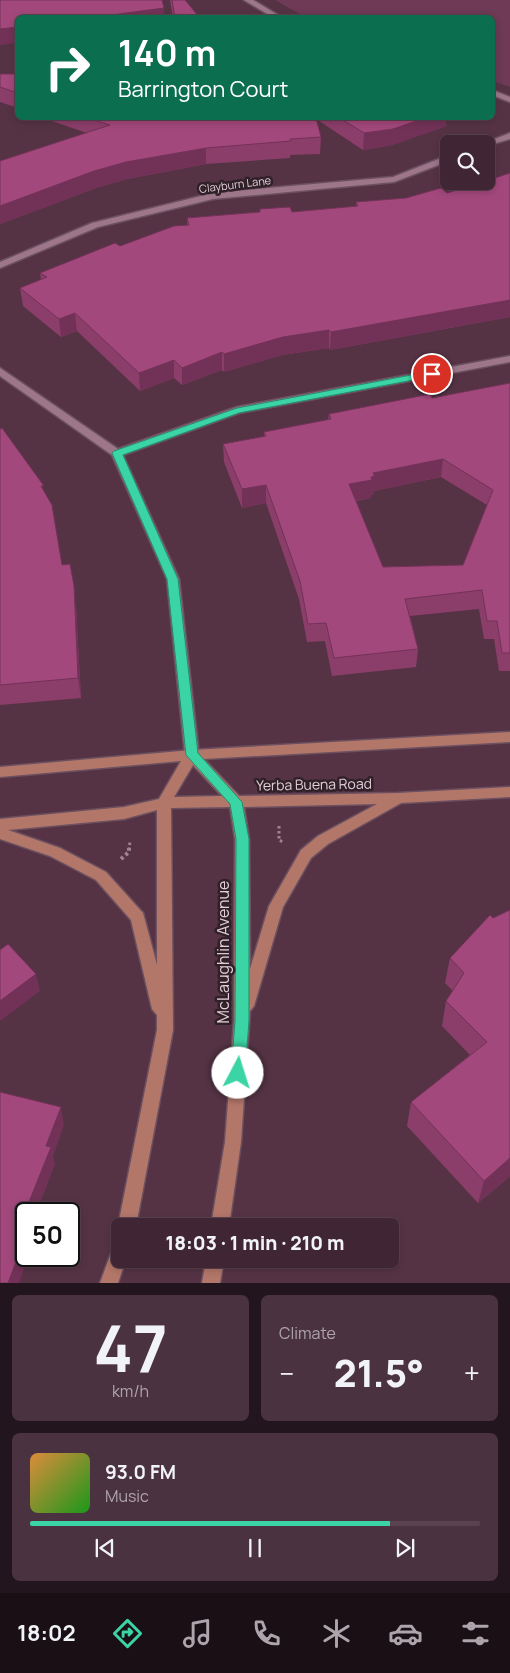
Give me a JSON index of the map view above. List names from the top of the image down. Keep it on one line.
{"streets":{"main road":["Yerba Buena Road","McLaughlin Avenue"],"street":["Clayburn Lane"]},"crossings":[["Yerba Buena Road","McLaughlin Avenue"]],"page":{"turn":["140 m","Barrington Court"],"limit":"50","trip":"18:03 · 1 min · 210 m","tile":[["47","km/h"],"Climate"],"heat":["−","21.5°","+"],"song":["93.0 FM","Music"],"tabs":"18:02"}}
